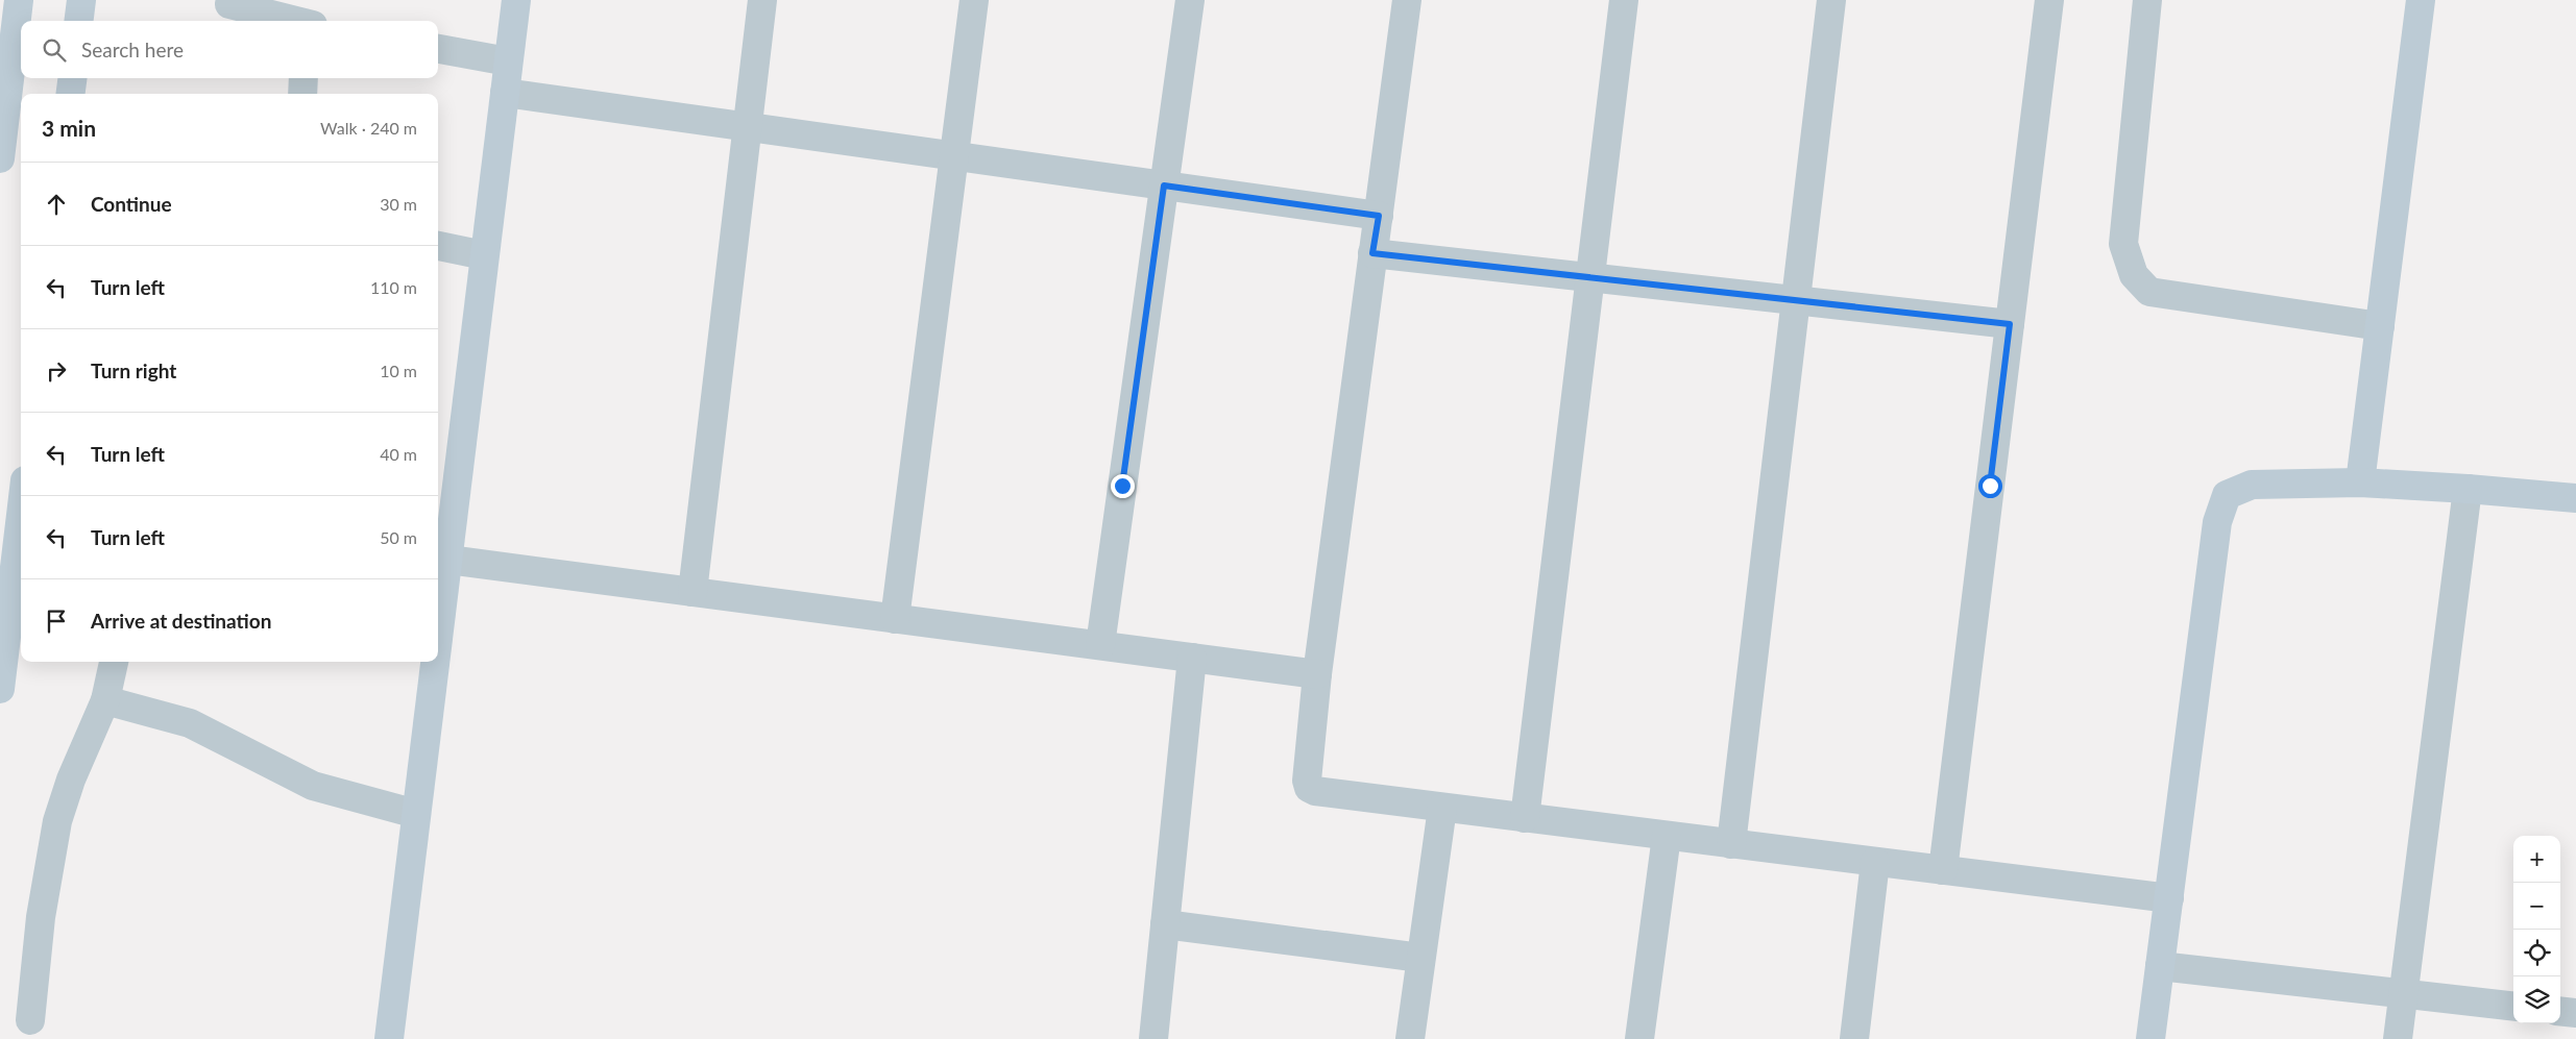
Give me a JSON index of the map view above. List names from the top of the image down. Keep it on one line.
{"page":{"search":"Search here","heading":["3 min","Walk · 240 m"],"list":[["Continue","30 m"],["Turn left","110 m"],["Turn right","10 m"],["Turn left","40 m"],["Turn left","50 m"],"Arrive at destination"],"map_buttons":["+","−"]}}
